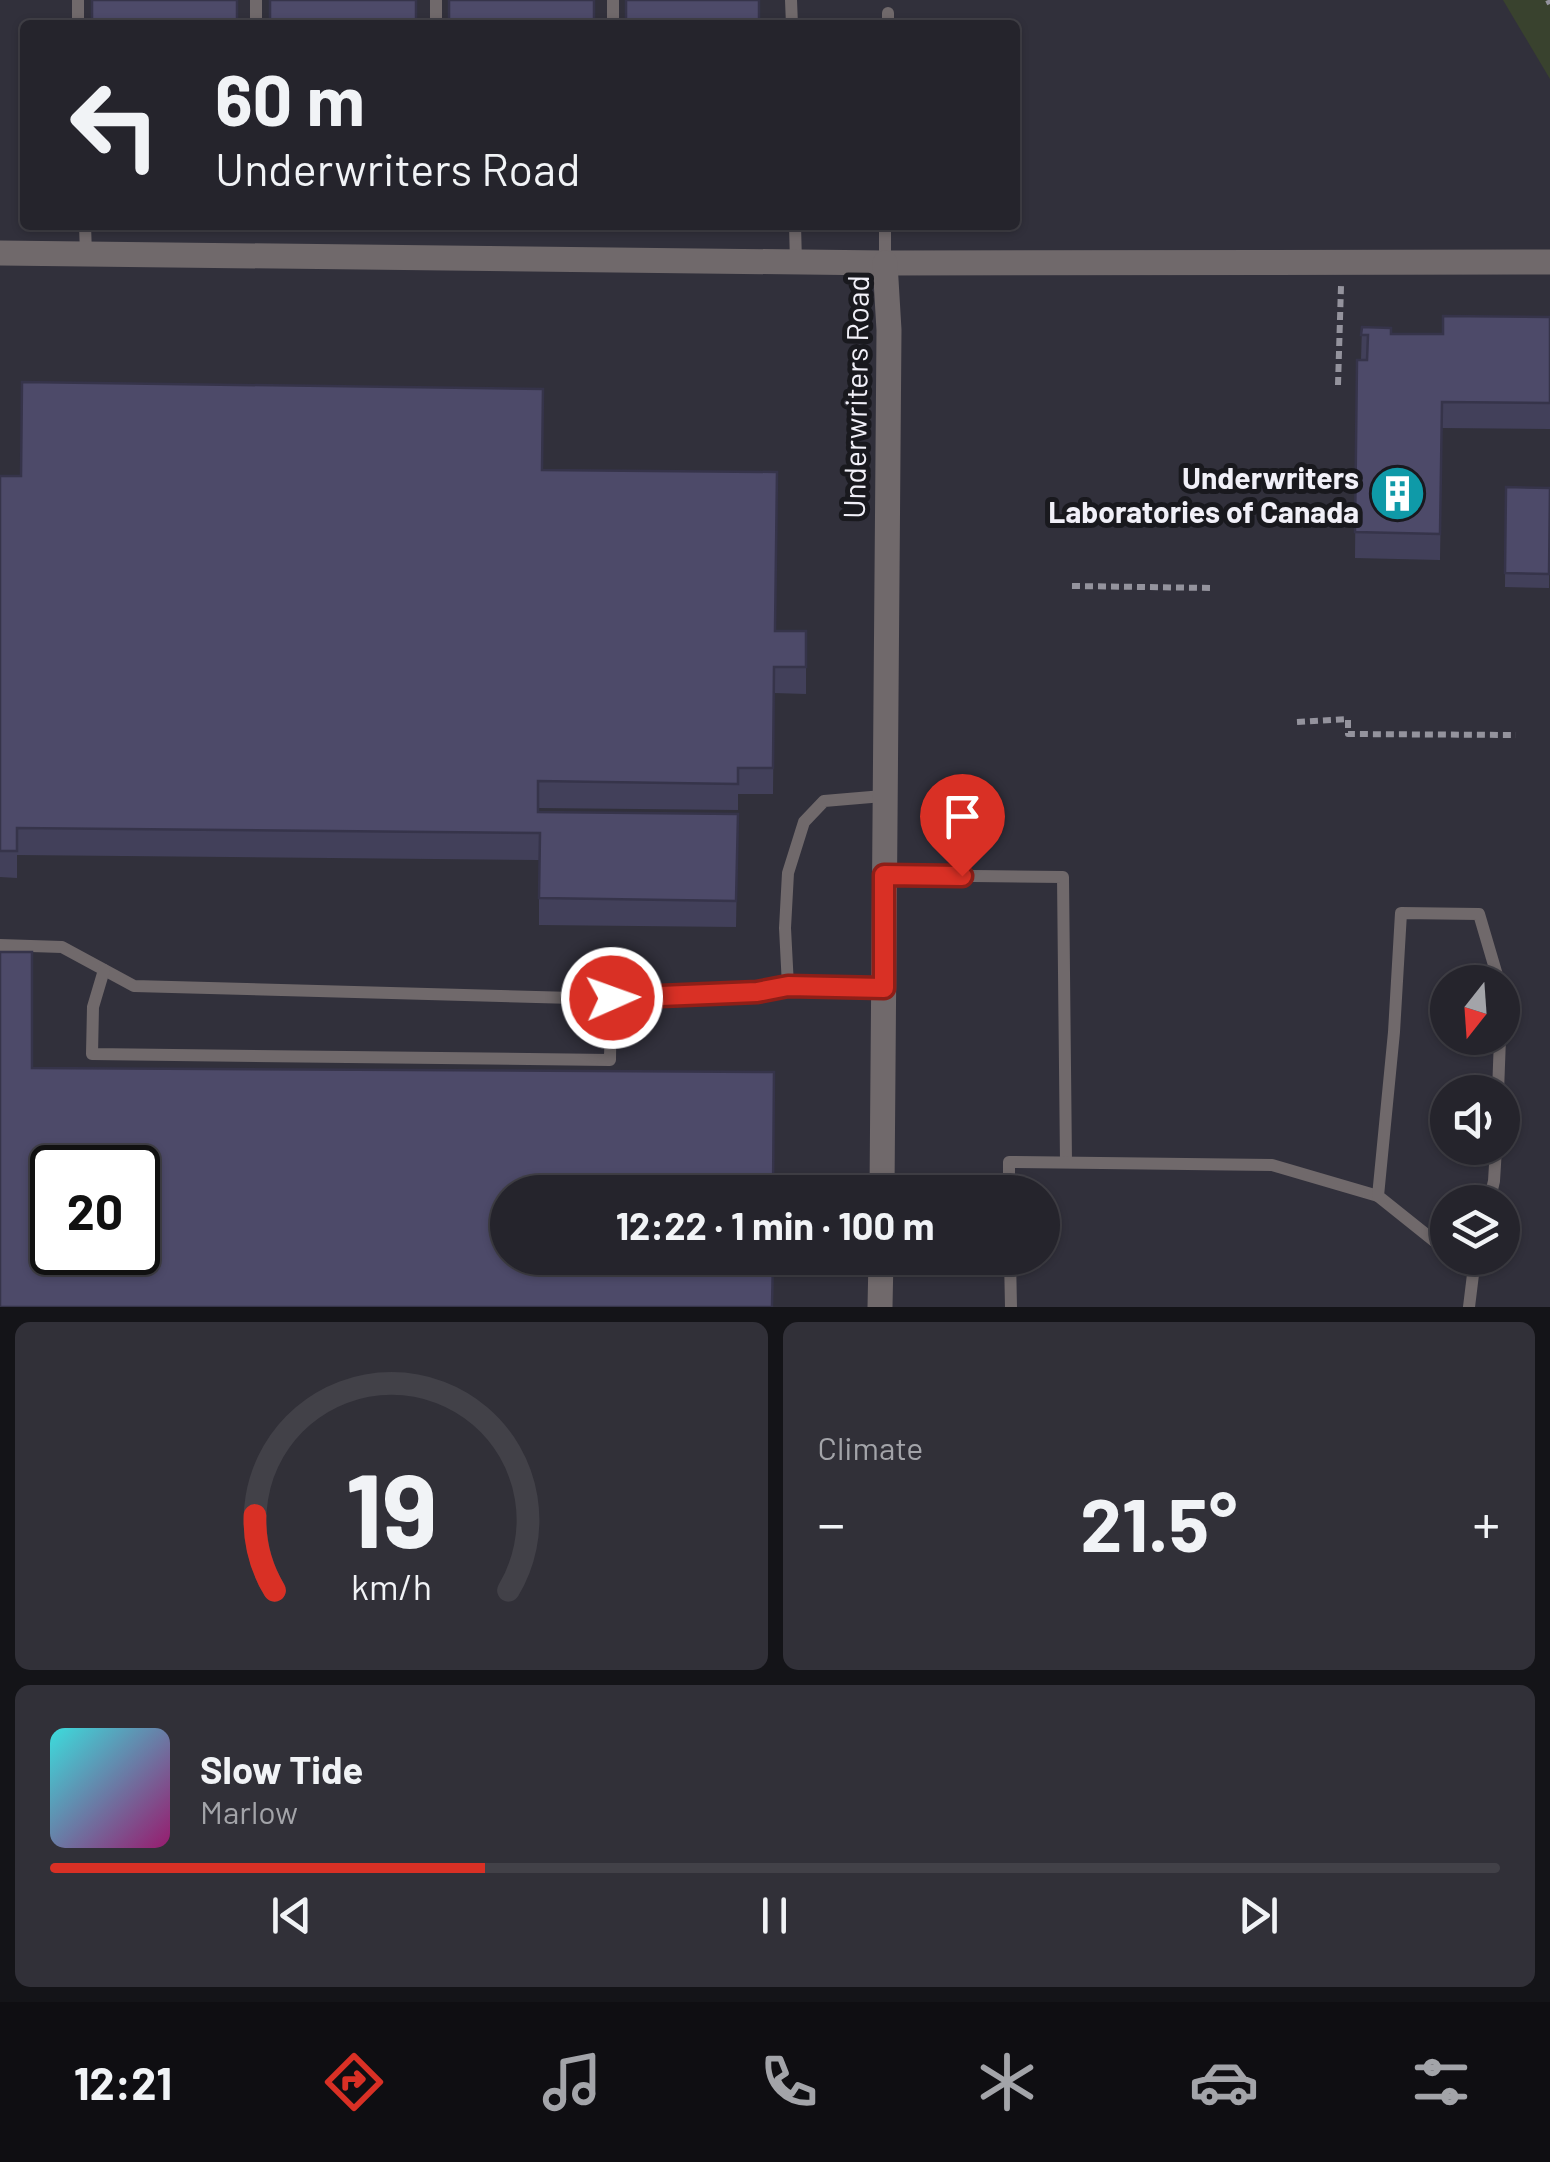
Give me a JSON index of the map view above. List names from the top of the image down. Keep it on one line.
{"streets":{"street":["Underwriters Road"]},"places":{"building":["Underwriters Laboratories of Canada"]},"north":"bottom","page":{"turn":["60 m","Underwriters Road"],"limit":"20","trip":"12:22 · 1 min · 100 m","tile":"Climate","heat":["−","21.5°","+"],"song":["Slow Tide","Marlow"],"tabs":"12:21","gauge":["19","km/h"]}}
